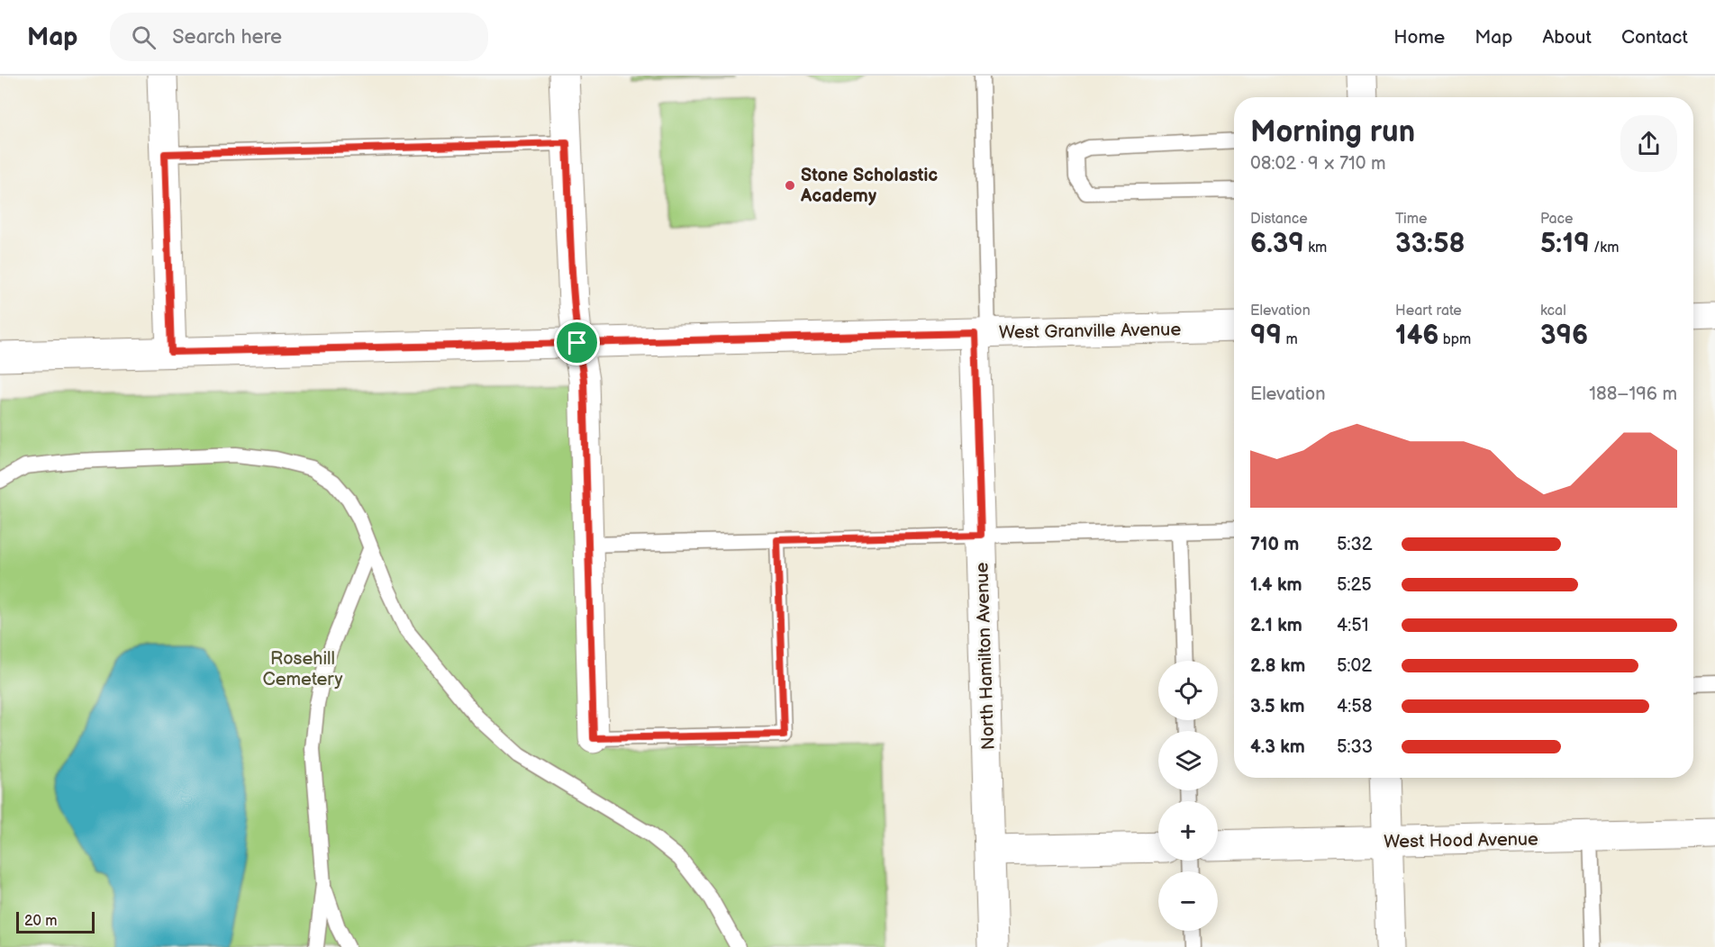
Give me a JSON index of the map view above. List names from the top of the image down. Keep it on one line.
{"streets":{"street":["West Granville Avenue","North Hamilton Avenue","West Hood Avenue"]},"crossings":[["West Granville Avenue","North Hamilton Avenue"]],"parks":["Rosehill Cemetery"],"places":["Stone Scholastic Academy"],"scale_bar":"20 m","page":{"header":"Map","search":"Search here","nav":["Home","Map","About","Contact"],"heading":["Morning run","08:02 · 9 × 710 m"],"stats":[["Distance","6.39 km"],["Time","33:58"],["Pace","5:19 /km"],["Elevation","99 m"],["Heart rate","146 bpm"],["kcal","396"]],"chart":["Elevation","188–196 m"],"list":[{"name":"710 m","note":"5:32"},{"name":"1.4 km","note":"5:25"},{"name":"2.1 km","note":"4:51"},{"name":"2.8 km","note":"5:02"},{"name":"3.5 km","note":"4:58"},{"name":"4.3 km","note":"5:33"}],"map_buttons":["+","−"],"scale":"20 m"}}
